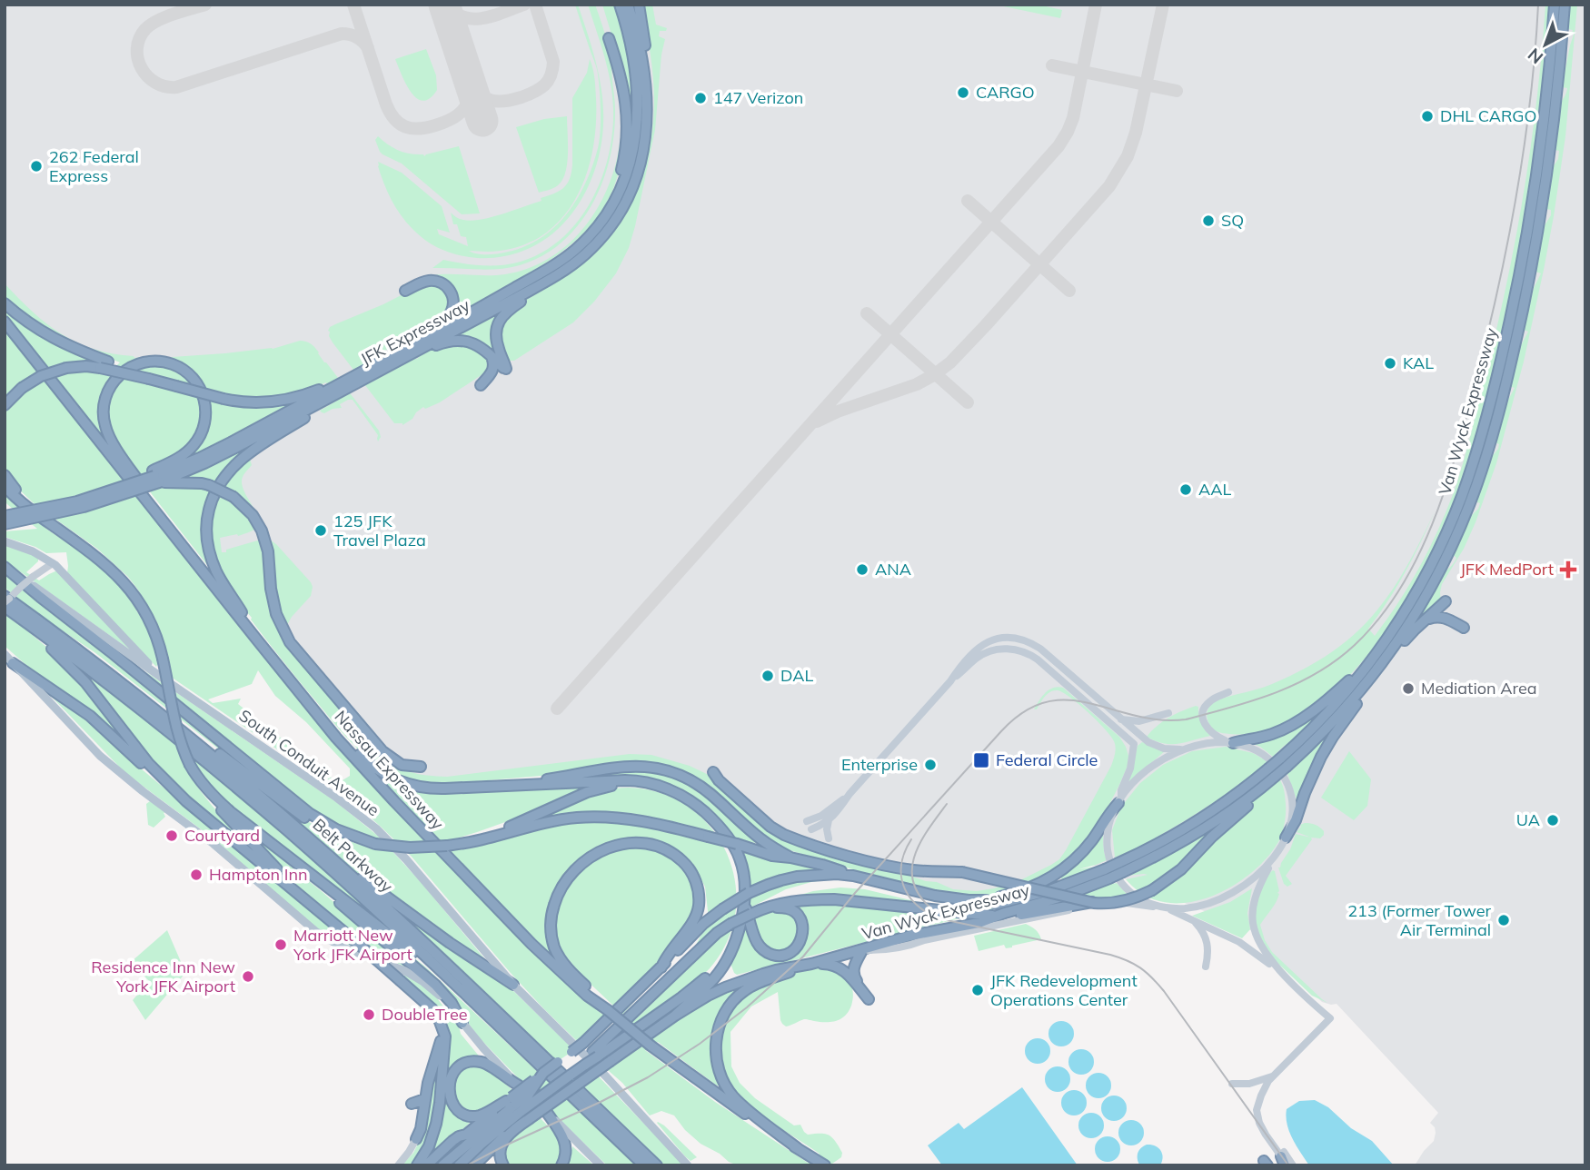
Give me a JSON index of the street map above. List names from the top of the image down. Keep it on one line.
{"streets":{"highway":["JFK Expressway","Van Wyck Expressway","Nassau Expressway","Belt Parkway"],"main road":["South Conduit Avenue"]},"places":{"other":["CARGO","147 Verizon","DHL CARGO","262 Federal Express","SQ","KAL","AAL","125 JFK Travel Plaza","ANA","DAL","Mediation Area","Enterprise","UA","Courtyard","Hampton Inn","213 (Former Tower Air Terminal","Marriott New York JFK Airport","Residence Inn New York JFK Airport","JFK Redevelopment Operations Center","DoubleTree"],"health":["JFK MedPort"],"transit":["Federal Circle"]},"north":"bottom left"}
